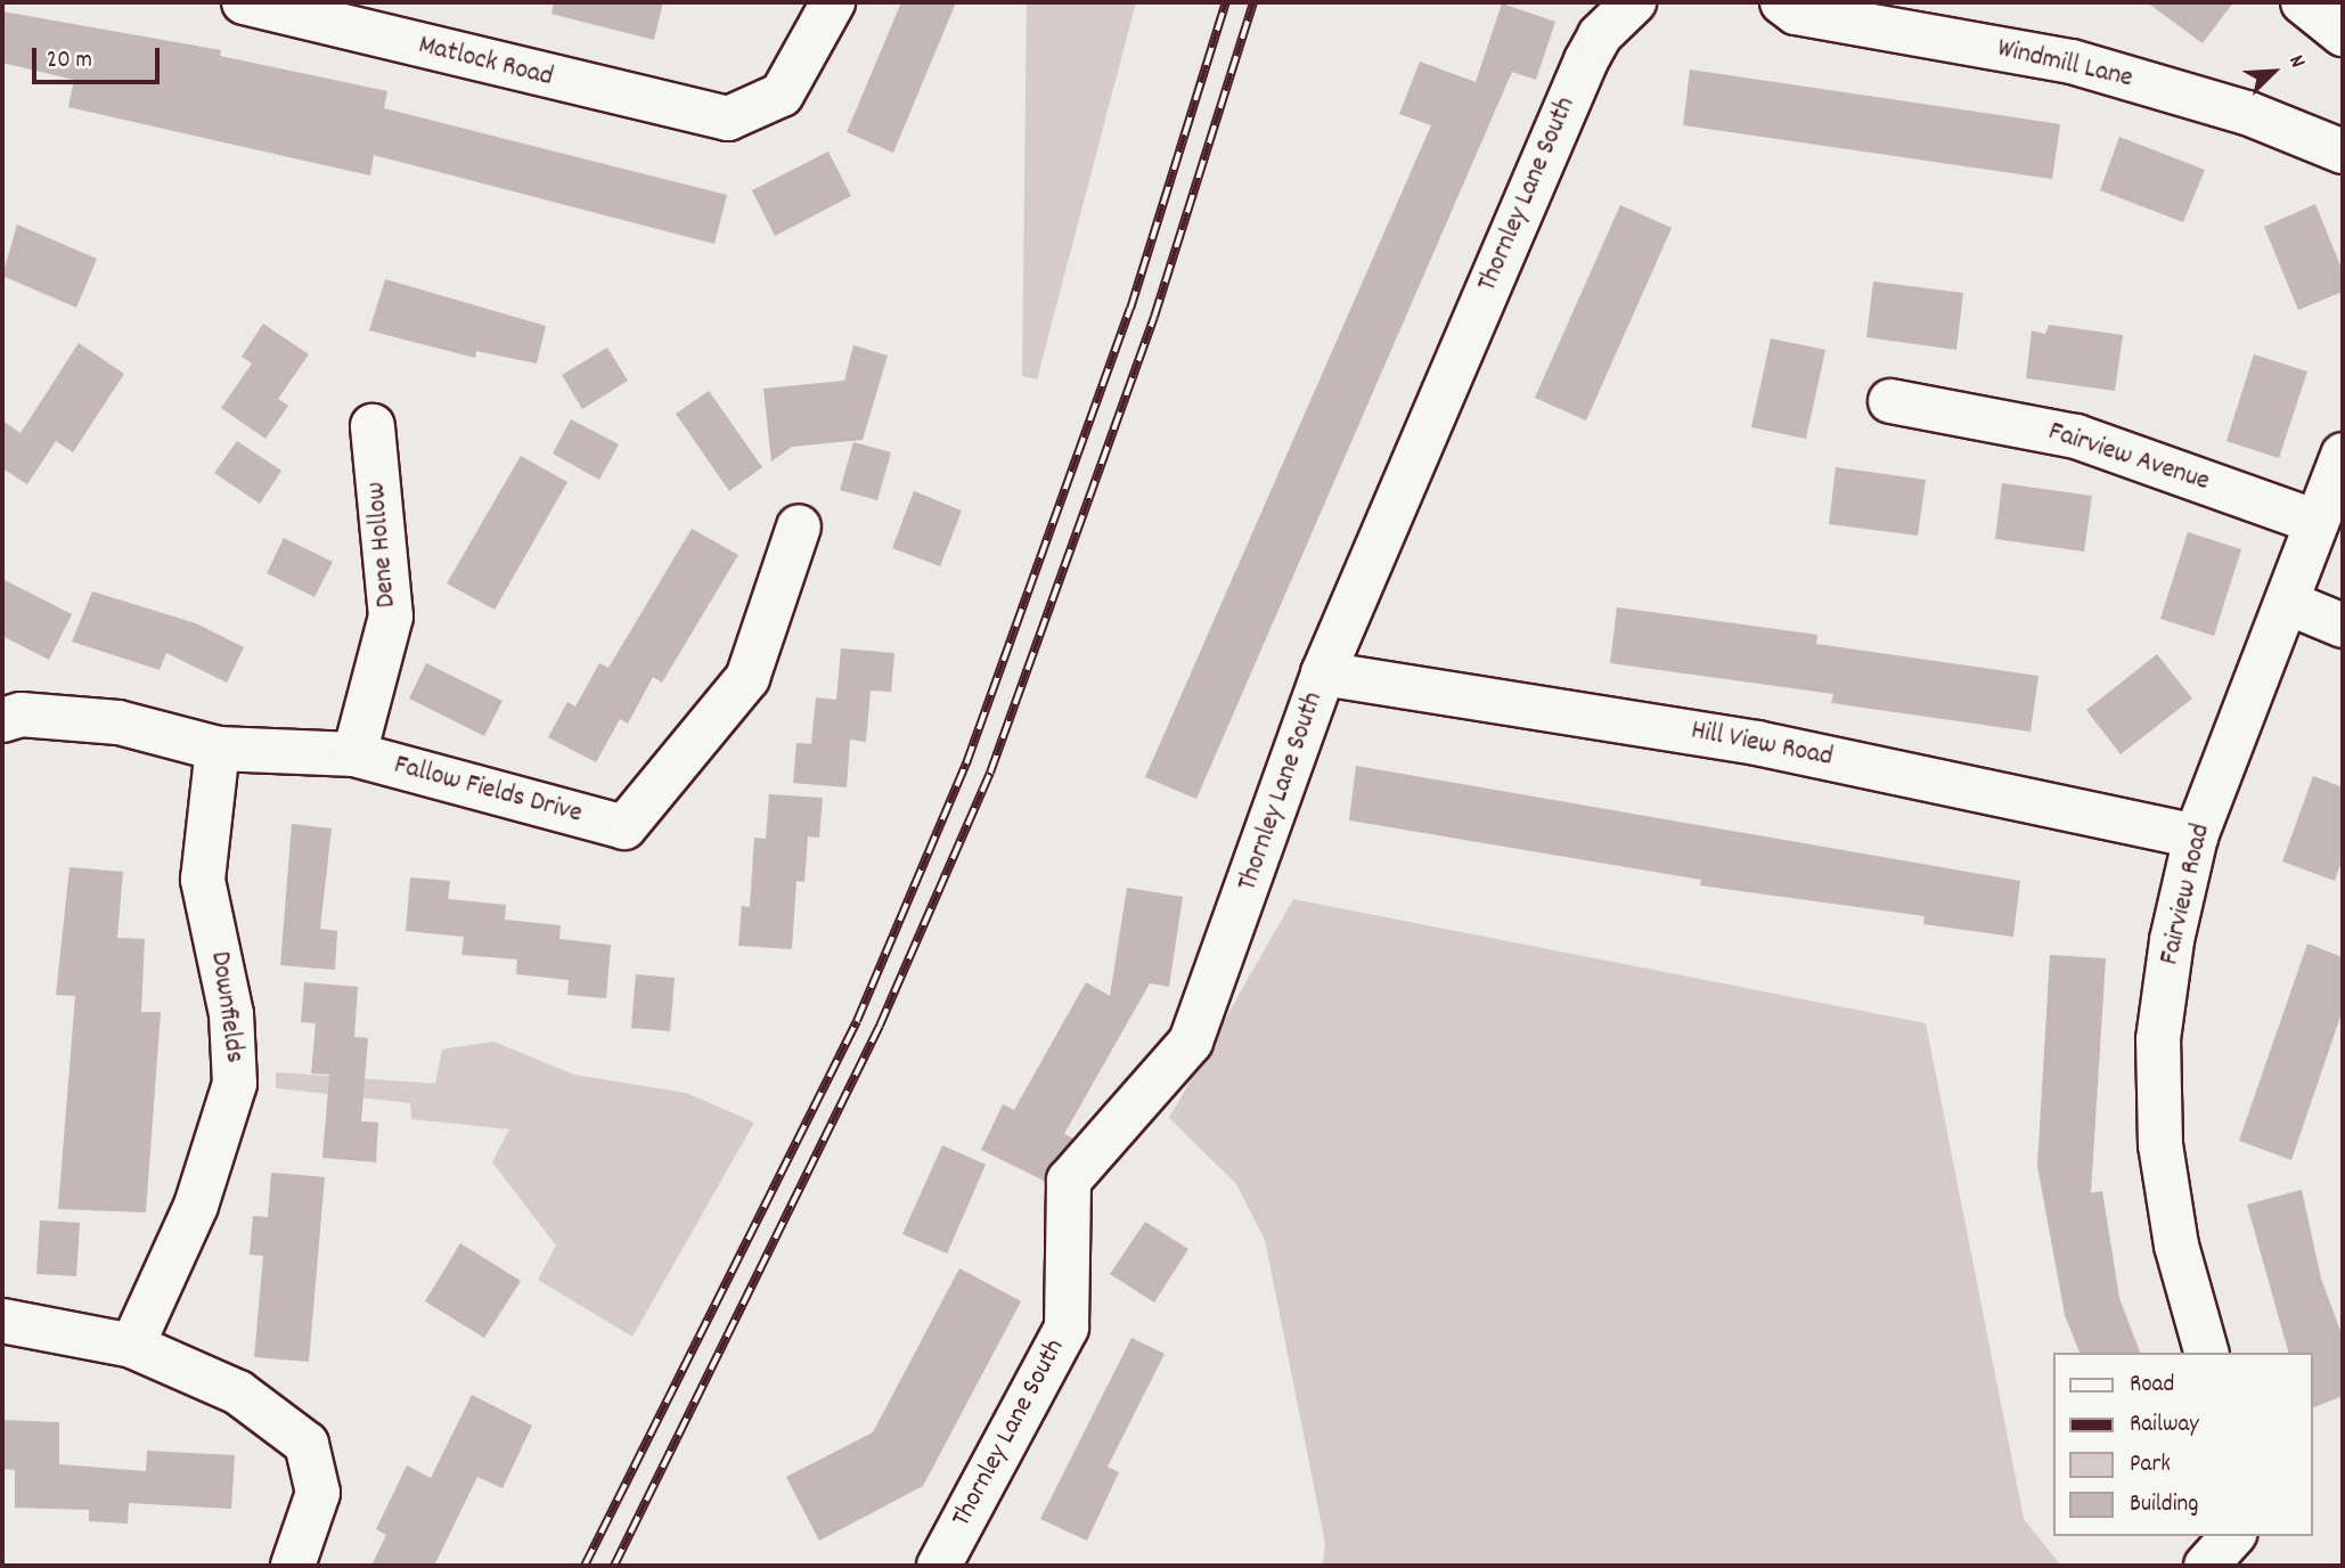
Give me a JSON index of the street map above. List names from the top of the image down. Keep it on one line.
{"streets":{"street":["Matlock Road","Windmill Lane","Thornley Lane South","Fairview Avenue","Dene Hollow","Hill View Road","Fallow Fields Drive","Fairview Road","Downfields"]},"crossings":[["Thornley Lane South","Hill View Road"],["Fairview Avenue","Fairview Road"],["Dene Hollow","Fallow Fields Drive"],["Hill View Road","Fairview Road"],["Fallow Fields Drive","Downfields"]],"legend":["Road","Railway","Park","Building"],"scale_bar":"20 m","north":"top right"}
